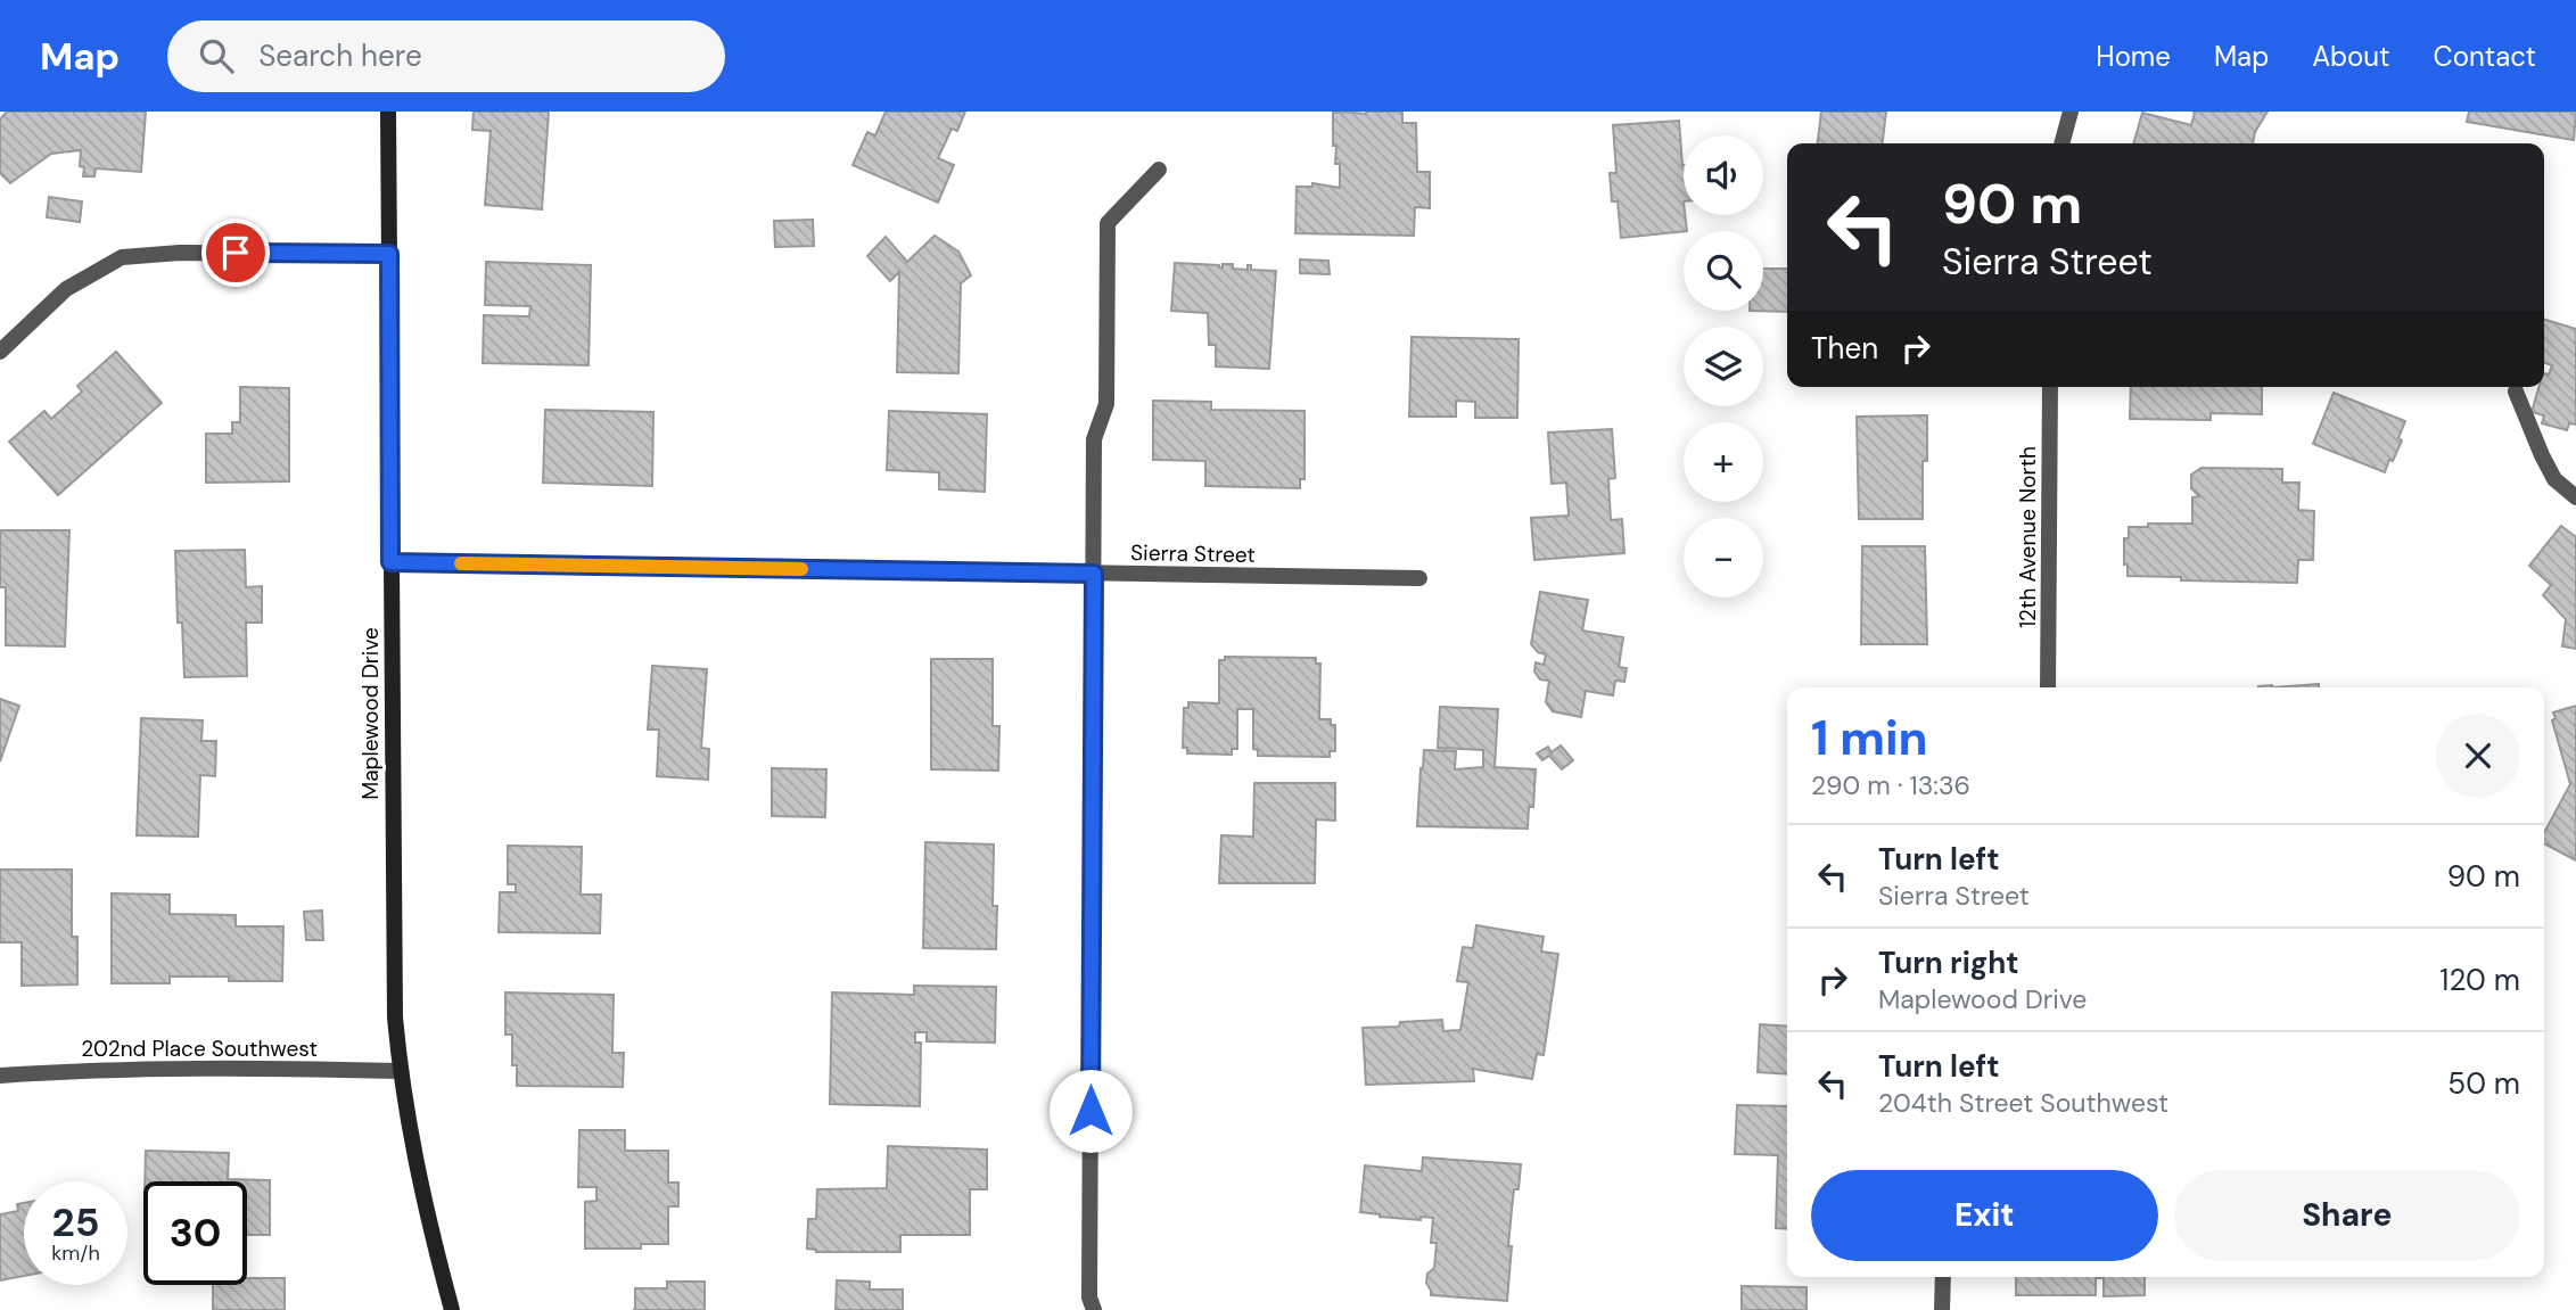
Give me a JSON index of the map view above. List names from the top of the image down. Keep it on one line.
{"streets":{"street":["12th Avenue North","Sierra Street","Maplewood Drive","202nd Place Southwest"]},"crossings":[["Sierra Street","Maplewood Drive"],["Maplewood Drive","202nd Place Southwest"]],"page":{"header":"Map","search":"Search here","nav":["Home","Map","About","Contact"],"map_buttons":["+","−"],"turn":["90 m","Sierra Street"],"then":"Then","heading":["1 min","290 m · 13:36"],"list":[{"name":"Turn left","note":"Sierra Street","value":"90 m"},{"name":"Turn right","note":"Maplewood Drive","value":"120 m"},{"name":"Turn left","note":"204th Street Southwest","value":"50 m"}],"buttons":["Exit","Share"],"speed":"25 km/h","limit":"30"}}
